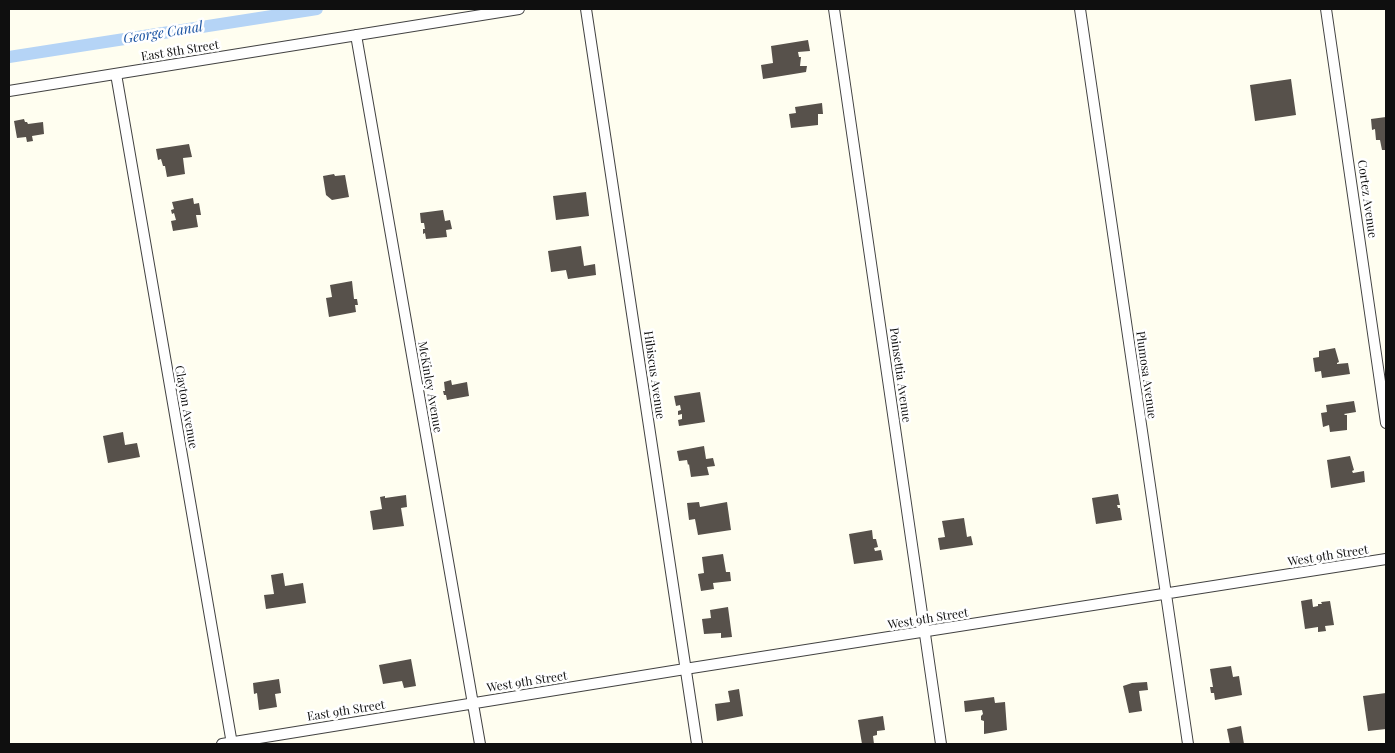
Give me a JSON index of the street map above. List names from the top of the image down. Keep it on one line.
{"streets":{"street":["East 8th Street","Cortez Avenue","Hibiscus Avenue","Poinsettia Avenue","Plumosa Avenue","McKinley Avenue","Clayton Avenue","West 9th Street","East 9th Street"]},"crossings":[["East 8th Street","McKinley Avenue"],["East 8th Street","Clayton Avenue"],["Hibiscus Avenue","West 9th Street"],["Poinsettia Avenue","West 9th Street"],["Plumosa Avenue","West 9th Street"],["McKinley Avenue","West 9th Street"],["McKinley Avenue","East 9th Street"],["Clayton Avenue","East 9th Street"],["West 9th Street","East 9th Street"]],"water":["George Canal"]}
